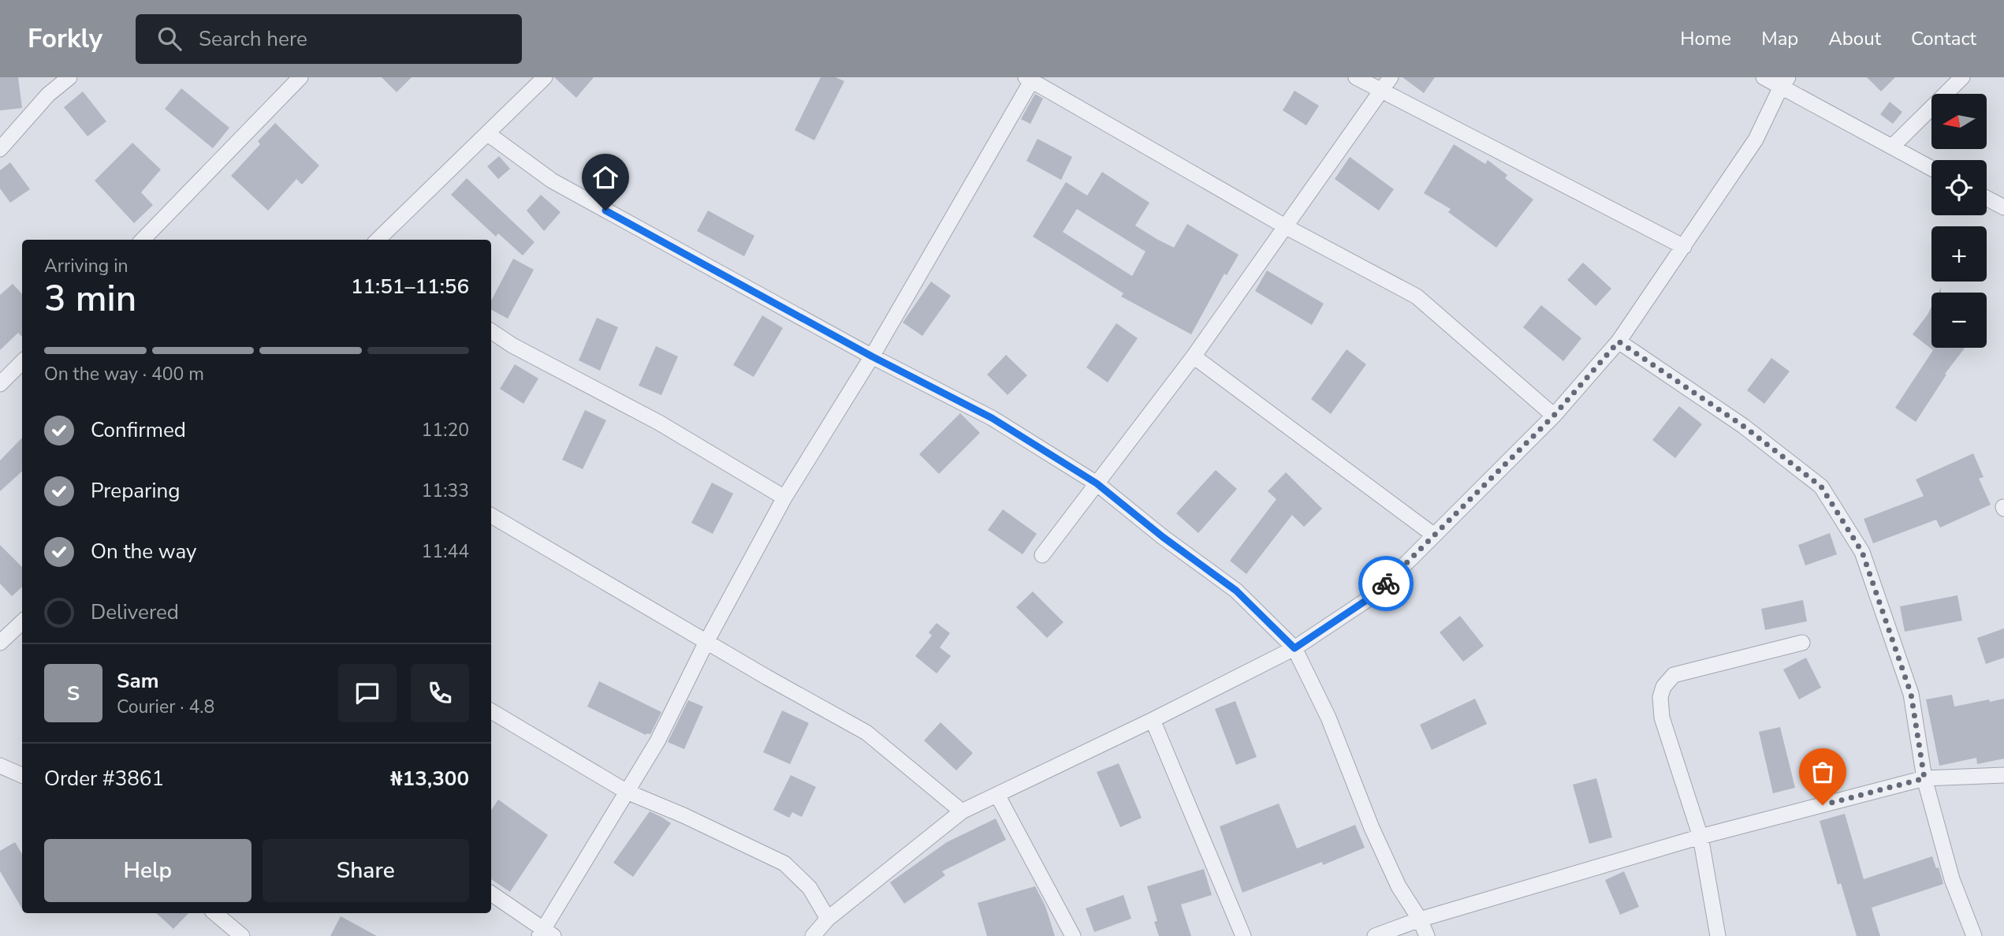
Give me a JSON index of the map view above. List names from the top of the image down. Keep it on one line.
{"north":"left","page":{"header":"Forkly","search":"Search here","nav":["Home","Map","About","Contact"],"map_buttons":["+","−"],"heading":["3 min","Arriving in","11:51–11:56"],"panel":["Sam","Courier · 4.8","Order #3861","₦13,300"],"bar":"On the way · 400 m","list":[["Confirmed","11:20"],["Preparing","11:33"],["On the way","11:44"],"Delivered"],"round":"S","buttons":["Help","Share"]}}
